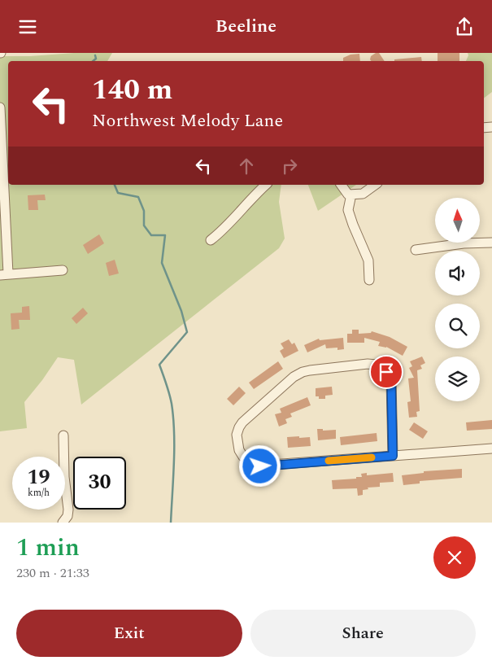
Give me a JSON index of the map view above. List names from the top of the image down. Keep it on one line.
{"north":"top","page":{"header":"Beeline","turn":["140 m","Northwest Melody Lane"],"speed":"19 km/h","limit":"30","heading":["1 min","230 m · 21:33"],"buttons":["Exit","Share"]}}
